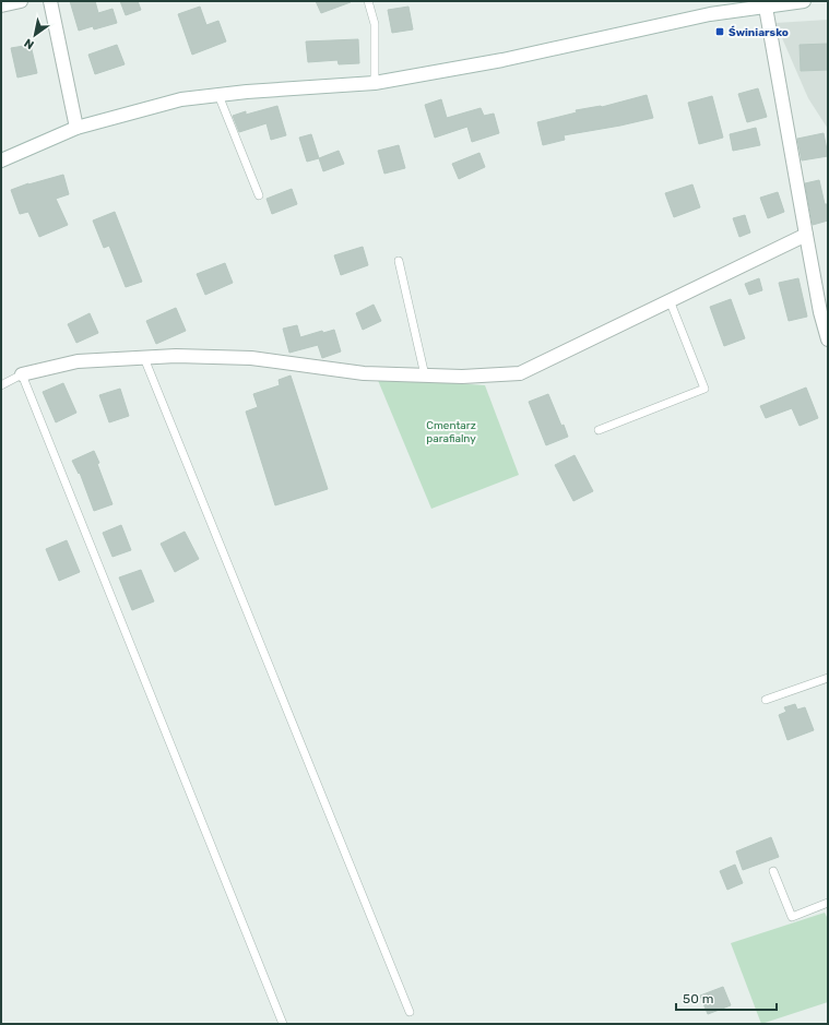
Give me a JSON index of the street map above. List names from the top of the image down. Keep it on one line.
{"parks":["Cmentarz parafialny"],"places":{"transit":["Świniarsko"]},"scale_bar":"50 m","north":"bottom left"}
